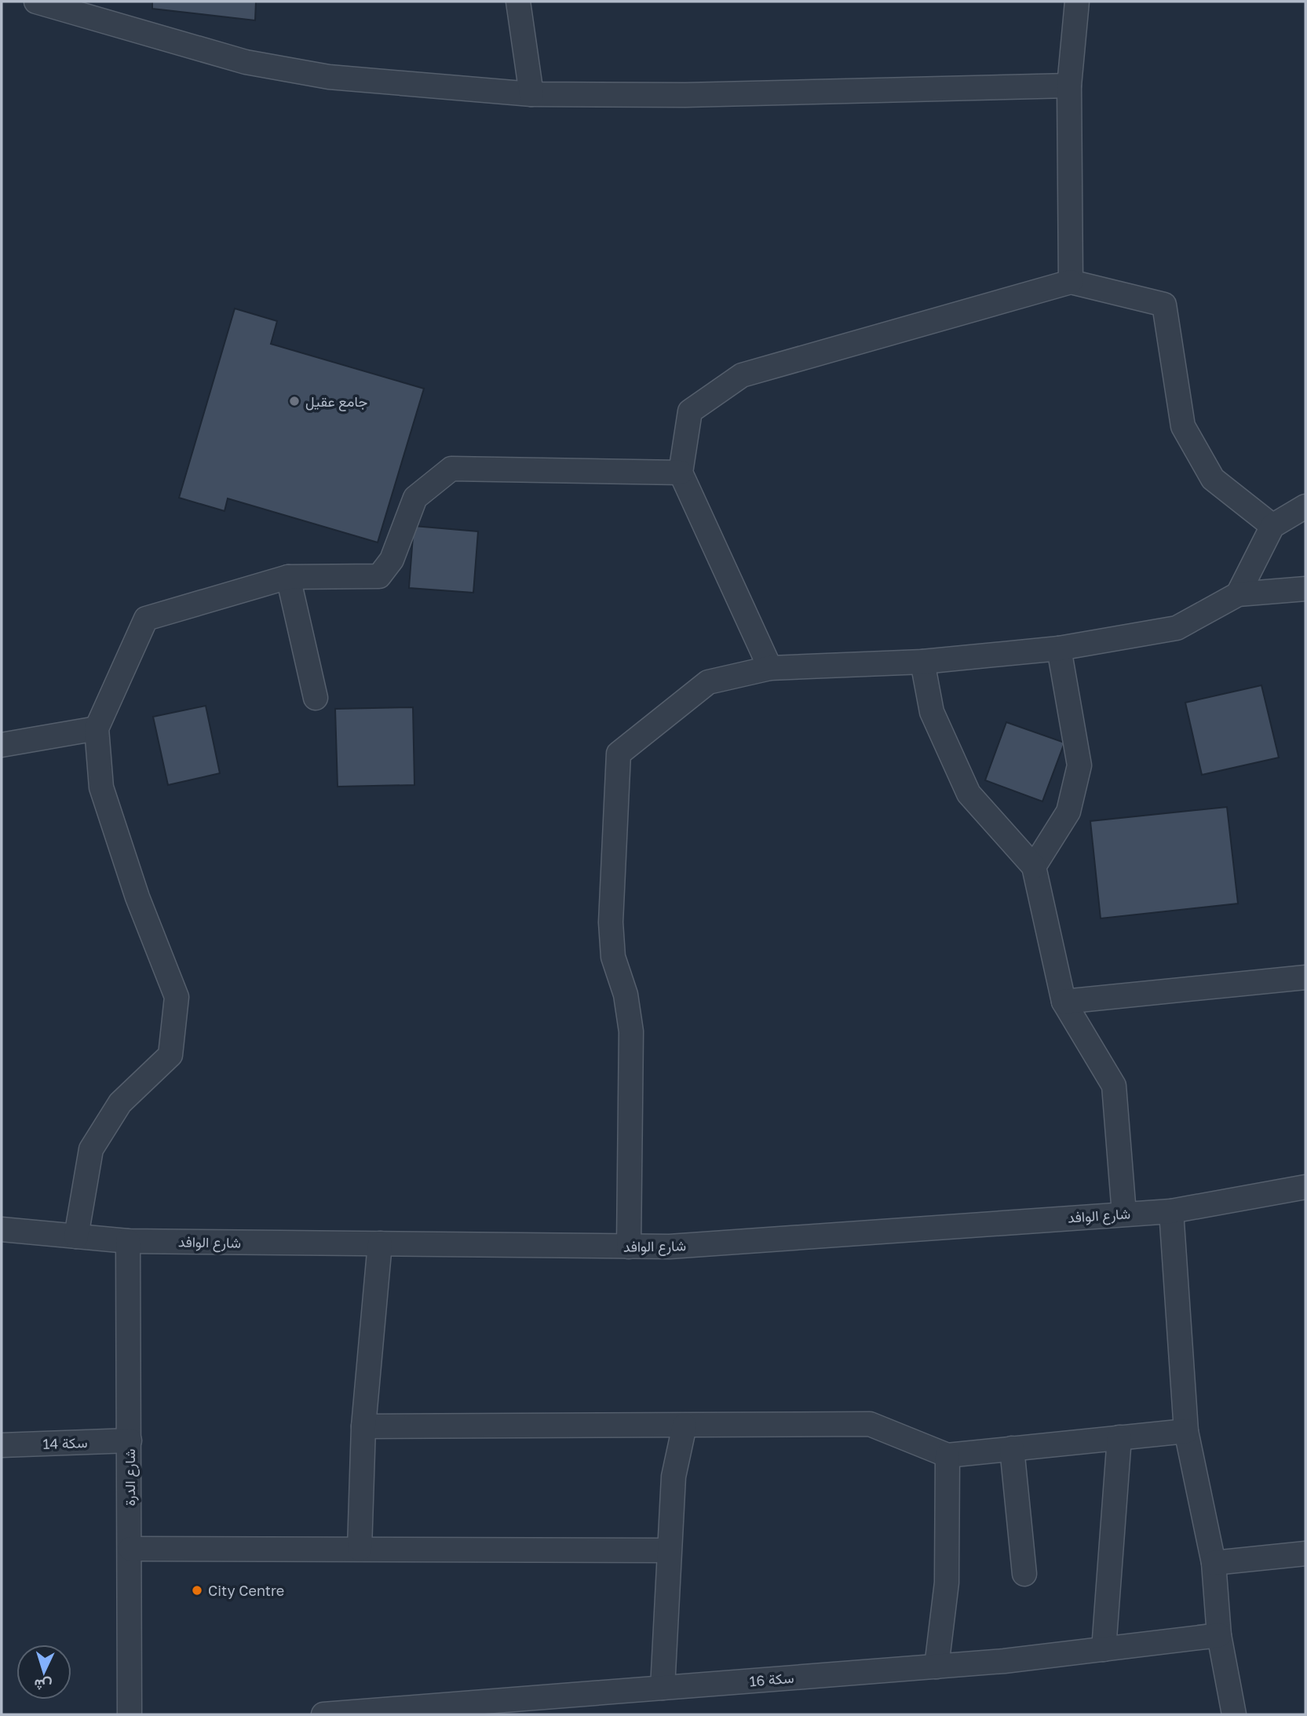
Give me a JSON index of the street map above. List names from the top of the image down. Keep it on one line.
{"streets":{"street":["شارع الوافد","سكة 14","شارع الدرة","سكة 16"]},"crossings":[["شارع الوافد","شارع الدرة"],["سكة 14","شارع الدرة"]],"places":["جامع عقيل","City Centre"],"north":"bottom"}
